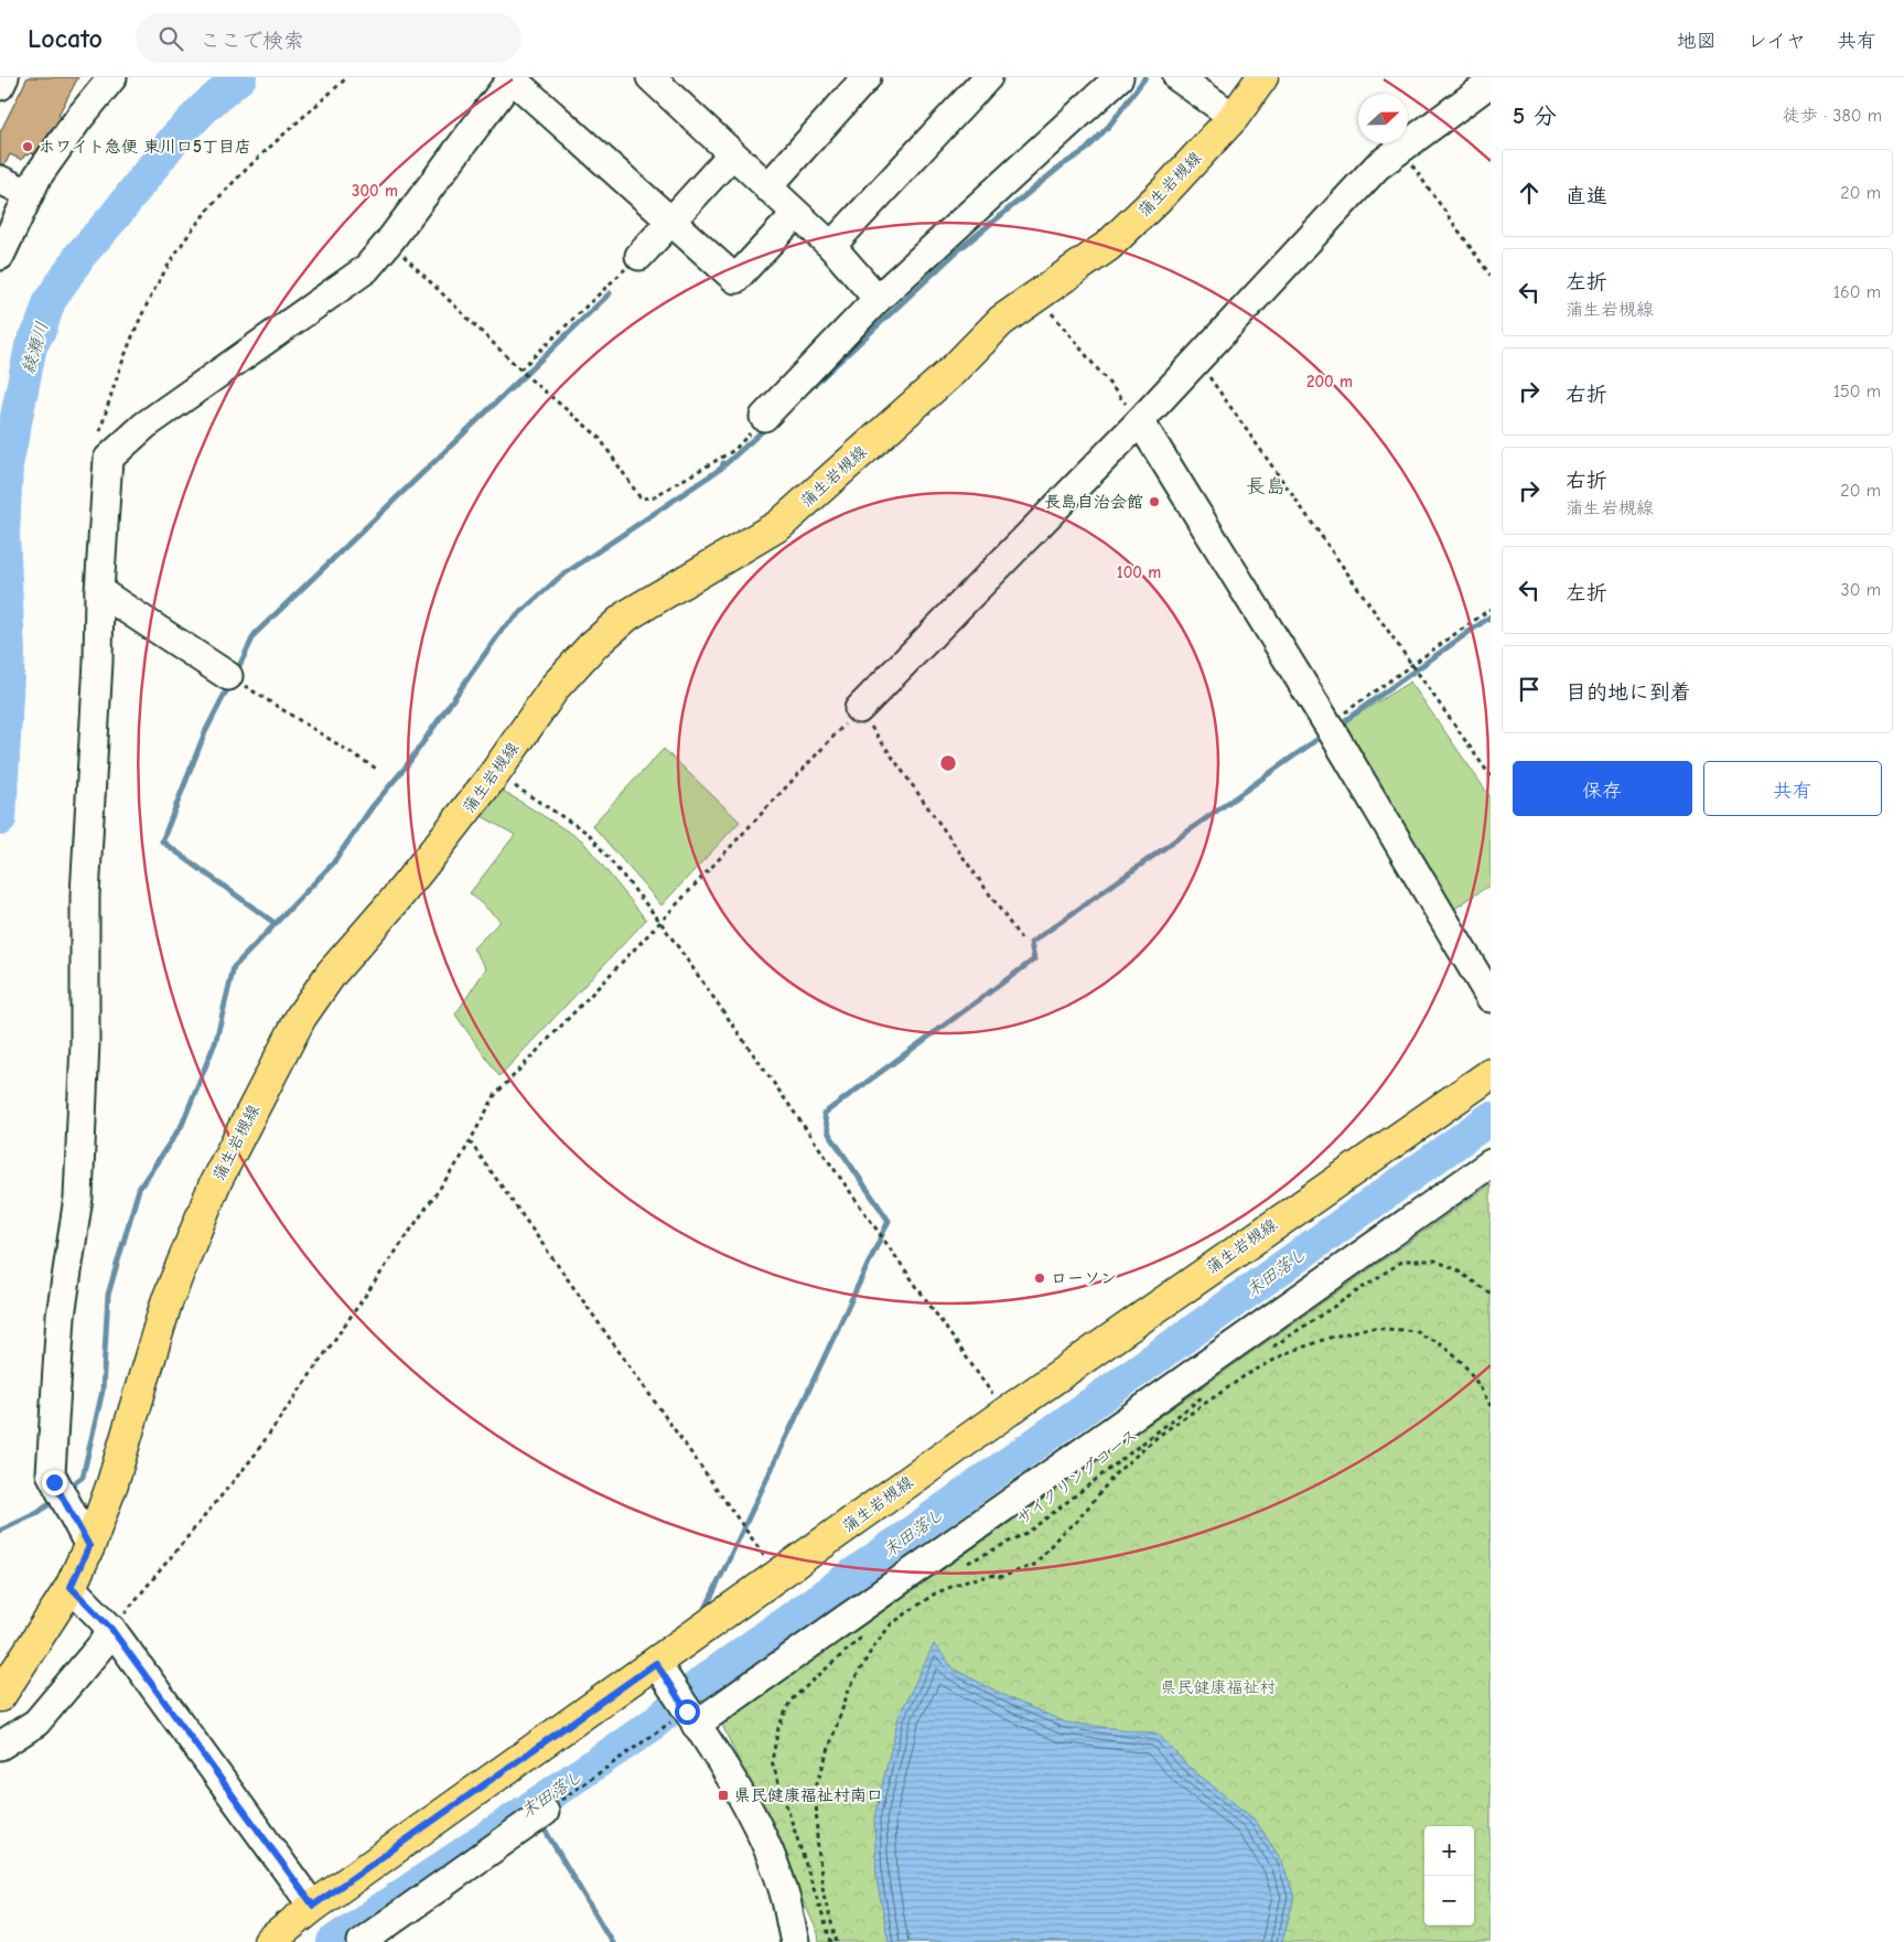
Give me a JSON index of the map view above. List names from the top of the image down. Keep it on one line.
{"streets":{"main road":["蒲生岩槻線"],"path":["サイクリングコース"]},"districts":["長島"],"water":["綾瀬川","末田落し"],"parks":["県民健康福祉村"],"places":{"other":["ホワイト急便 東川口5丁目店","長島自治会館","ローソン"],"transit":["県民健康福祉村南口"]},"north":"right","page":{"header":"Locato","search":"ここで検索","nav":["地図","レイヤ","共有"],"heading":["5 分","徒歩 · 380 m"],"list":[["直進","20 m"],["左折","蒲生岩槻線","160 m"],["右折","150 m"],["右折","蒲生岩槻線","20 m"],["左折","30 m"],"目的地に到着"],"buttons":["保存","共有"],"map_buttons":["+","−"]},"rings":["300 m","200 m","100 m"]}
